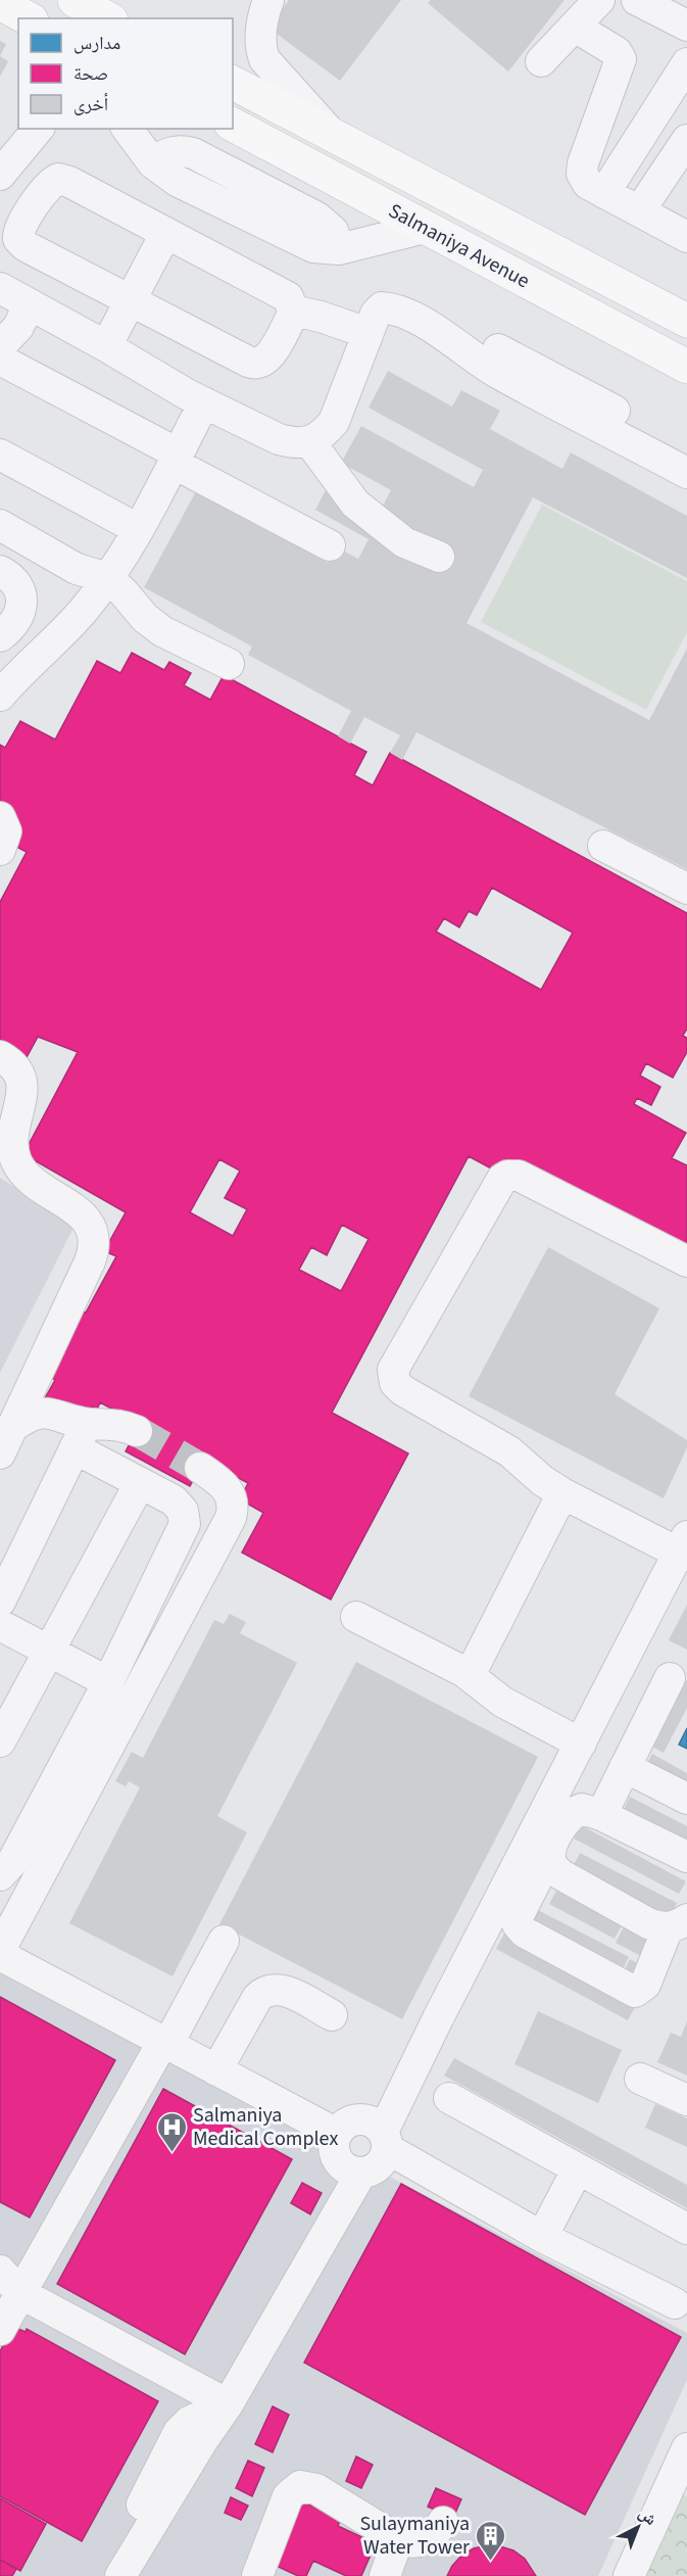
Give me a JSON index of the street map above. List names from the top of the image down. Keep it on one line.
{"streets":{"main road":["Salmaniya Avenue"]},"places":{"hospital":["Salmaniya Medical Complex"],"building":["Sulaymaniya Water Tower"]},"legend":["مدارس","صحة","أخرى"],"north":"top right"}
